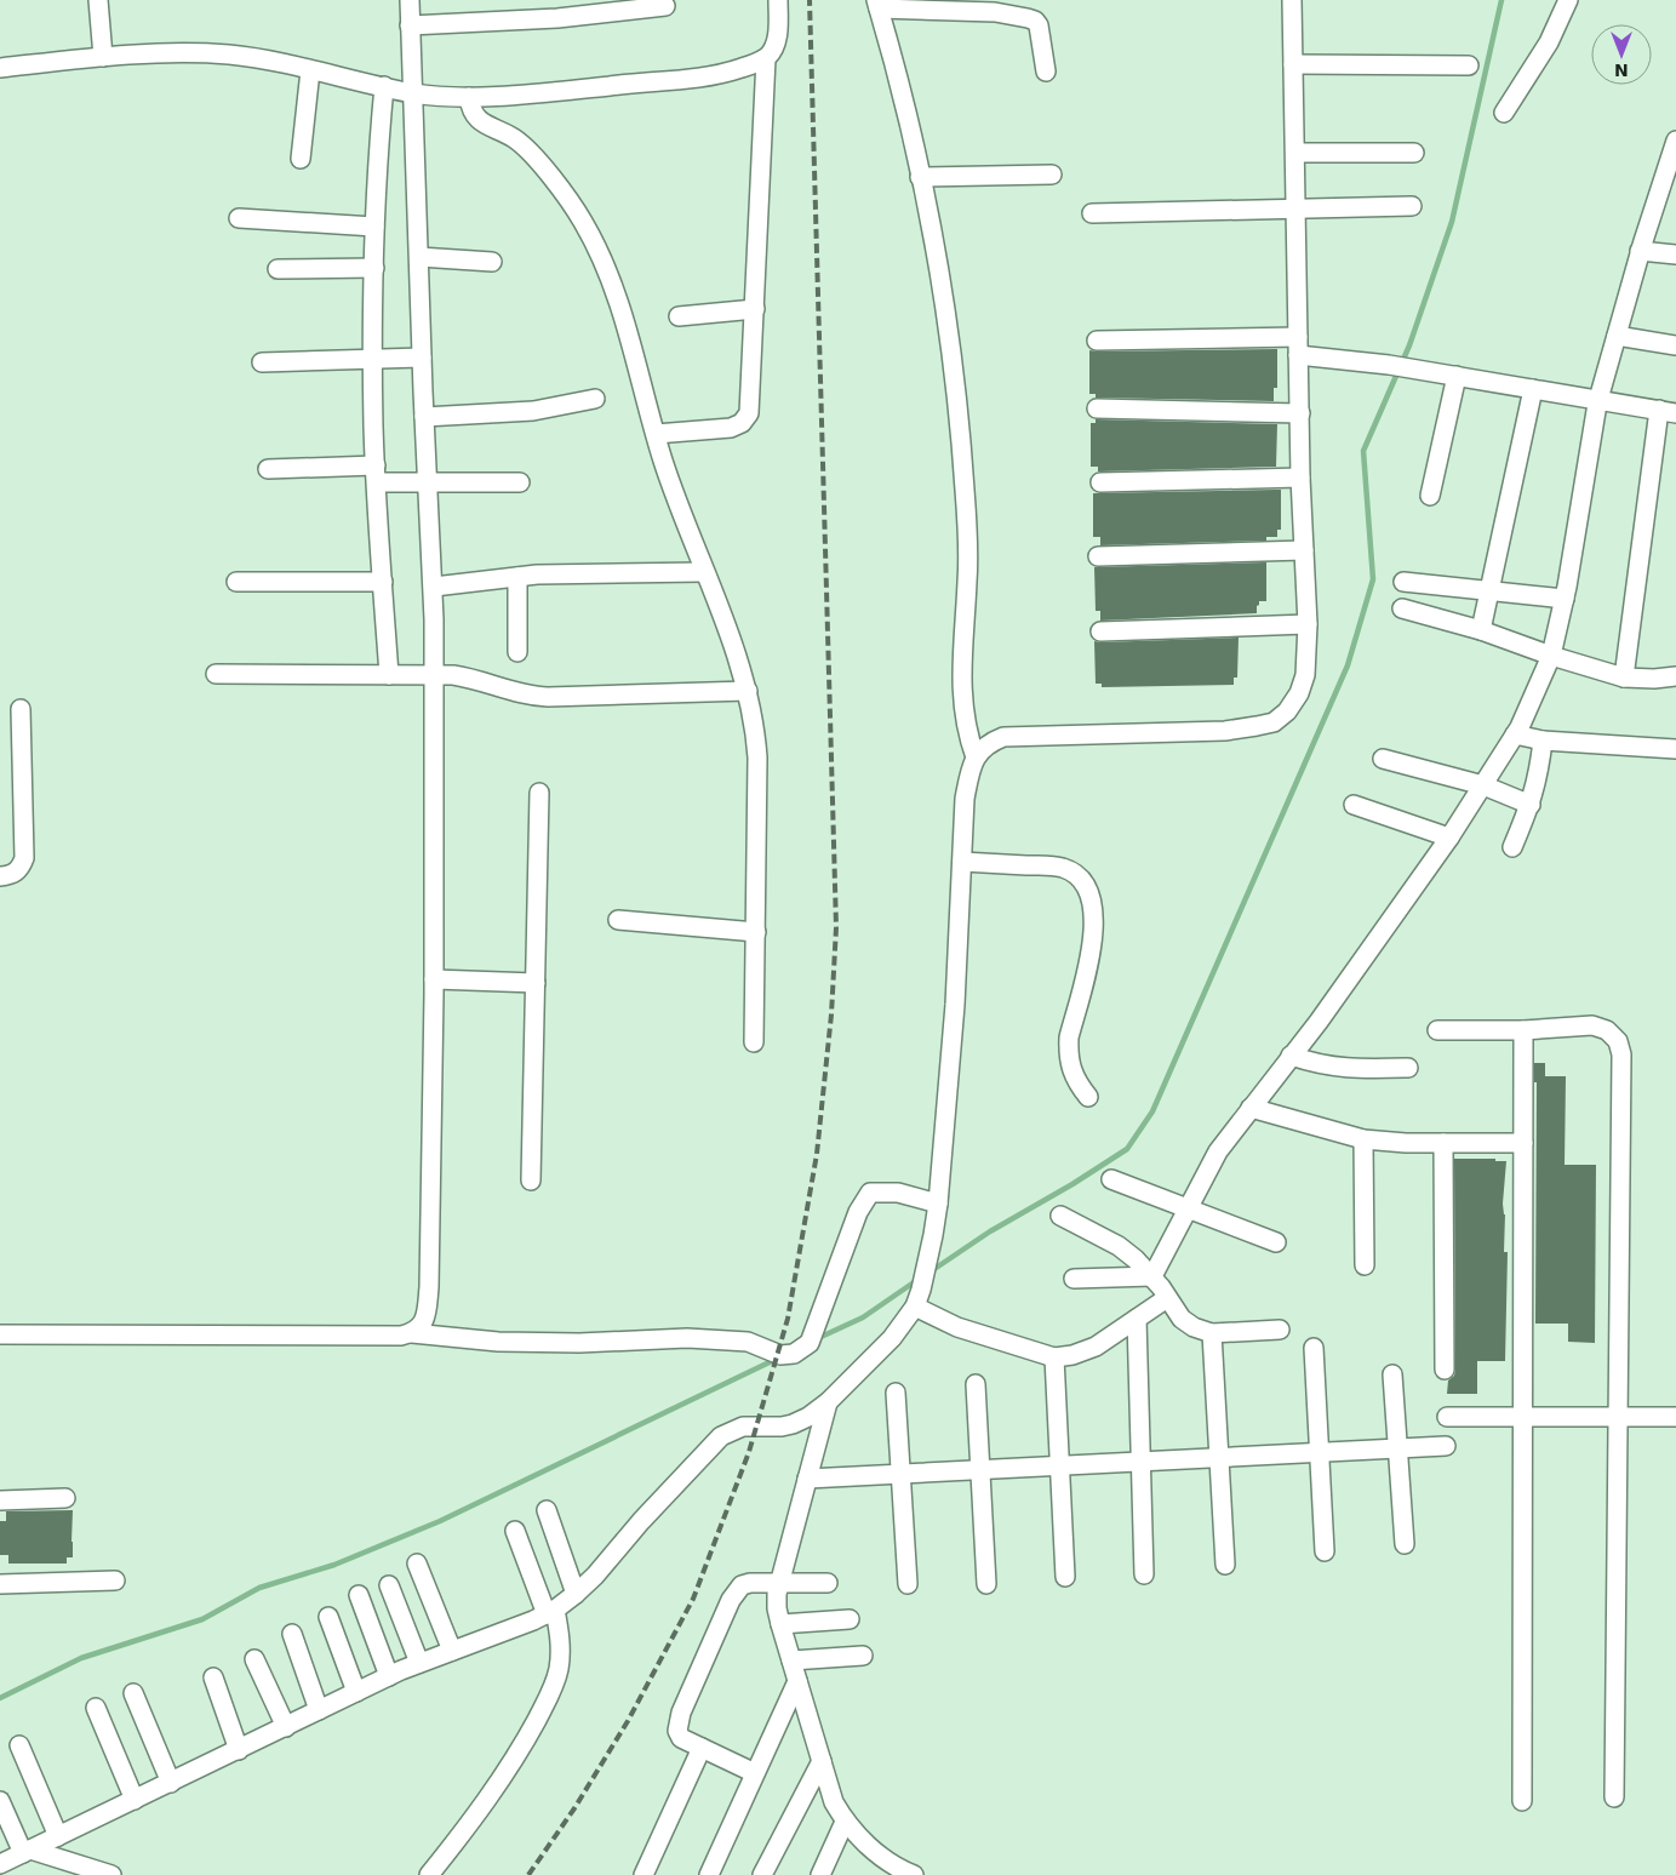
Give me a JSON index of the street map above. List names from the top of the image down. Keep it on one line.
{"north":"bottom"}
